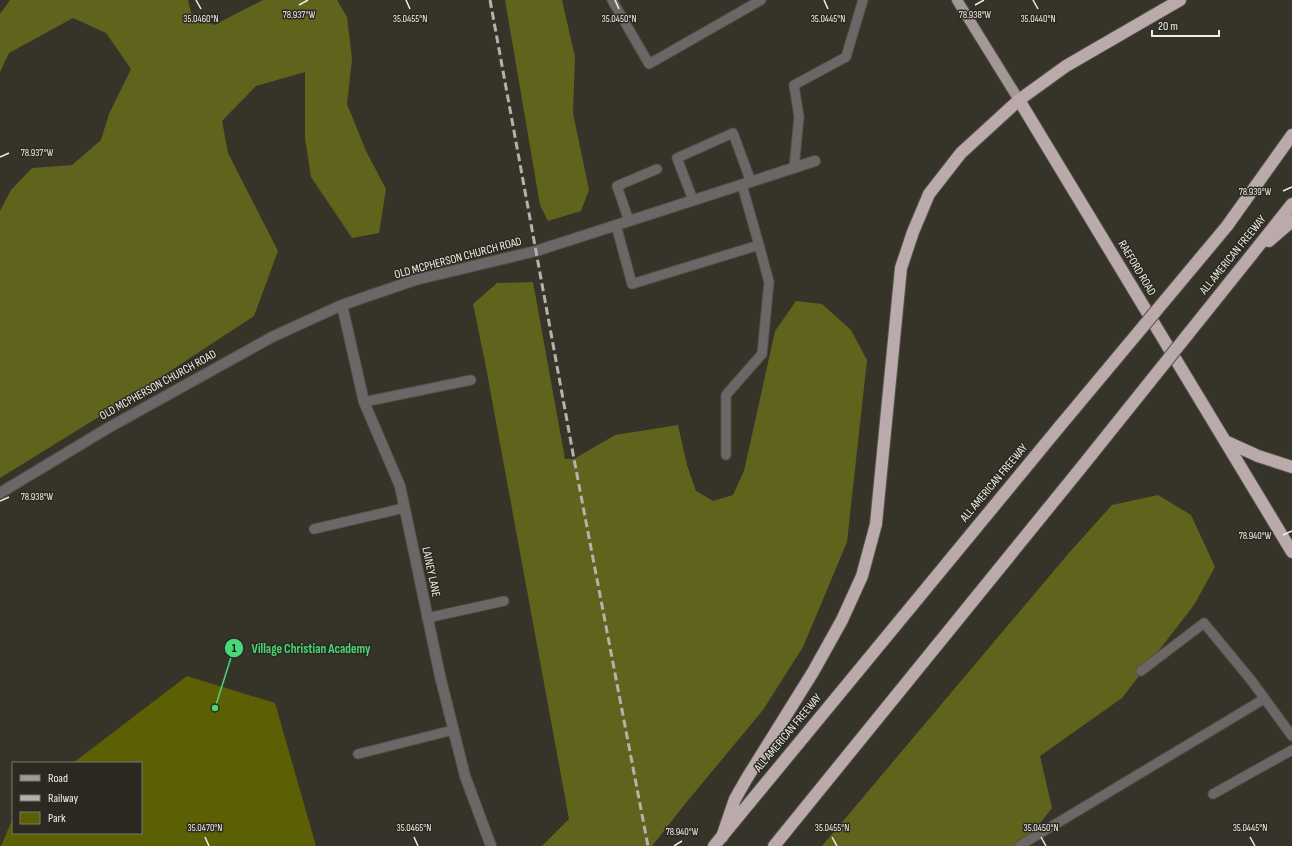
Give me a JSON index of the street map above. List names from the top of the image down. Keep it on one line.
{"streets":{"highway":["ALL AMERICAN FREEWAY","RAEFORD ROAD"],"street":["OLD MCPHERSON CHURCH ROAD","LAINEY LANE"]},"crossings":[["OLD MCPHERSON CHURCH ROAD","LAINEY LANE"]],"places":["Village Christian Academy"],"legend":["Road","Railway","Park"],"scale_bar":"20 m","coordinates":["78.937°W","78.938°W","35.0460°N","35.0455°N","35.0450°N","35.0445°N","35.0440°N","78.939°W","78.940°W","35.0470°N","35.0465°N"]}
